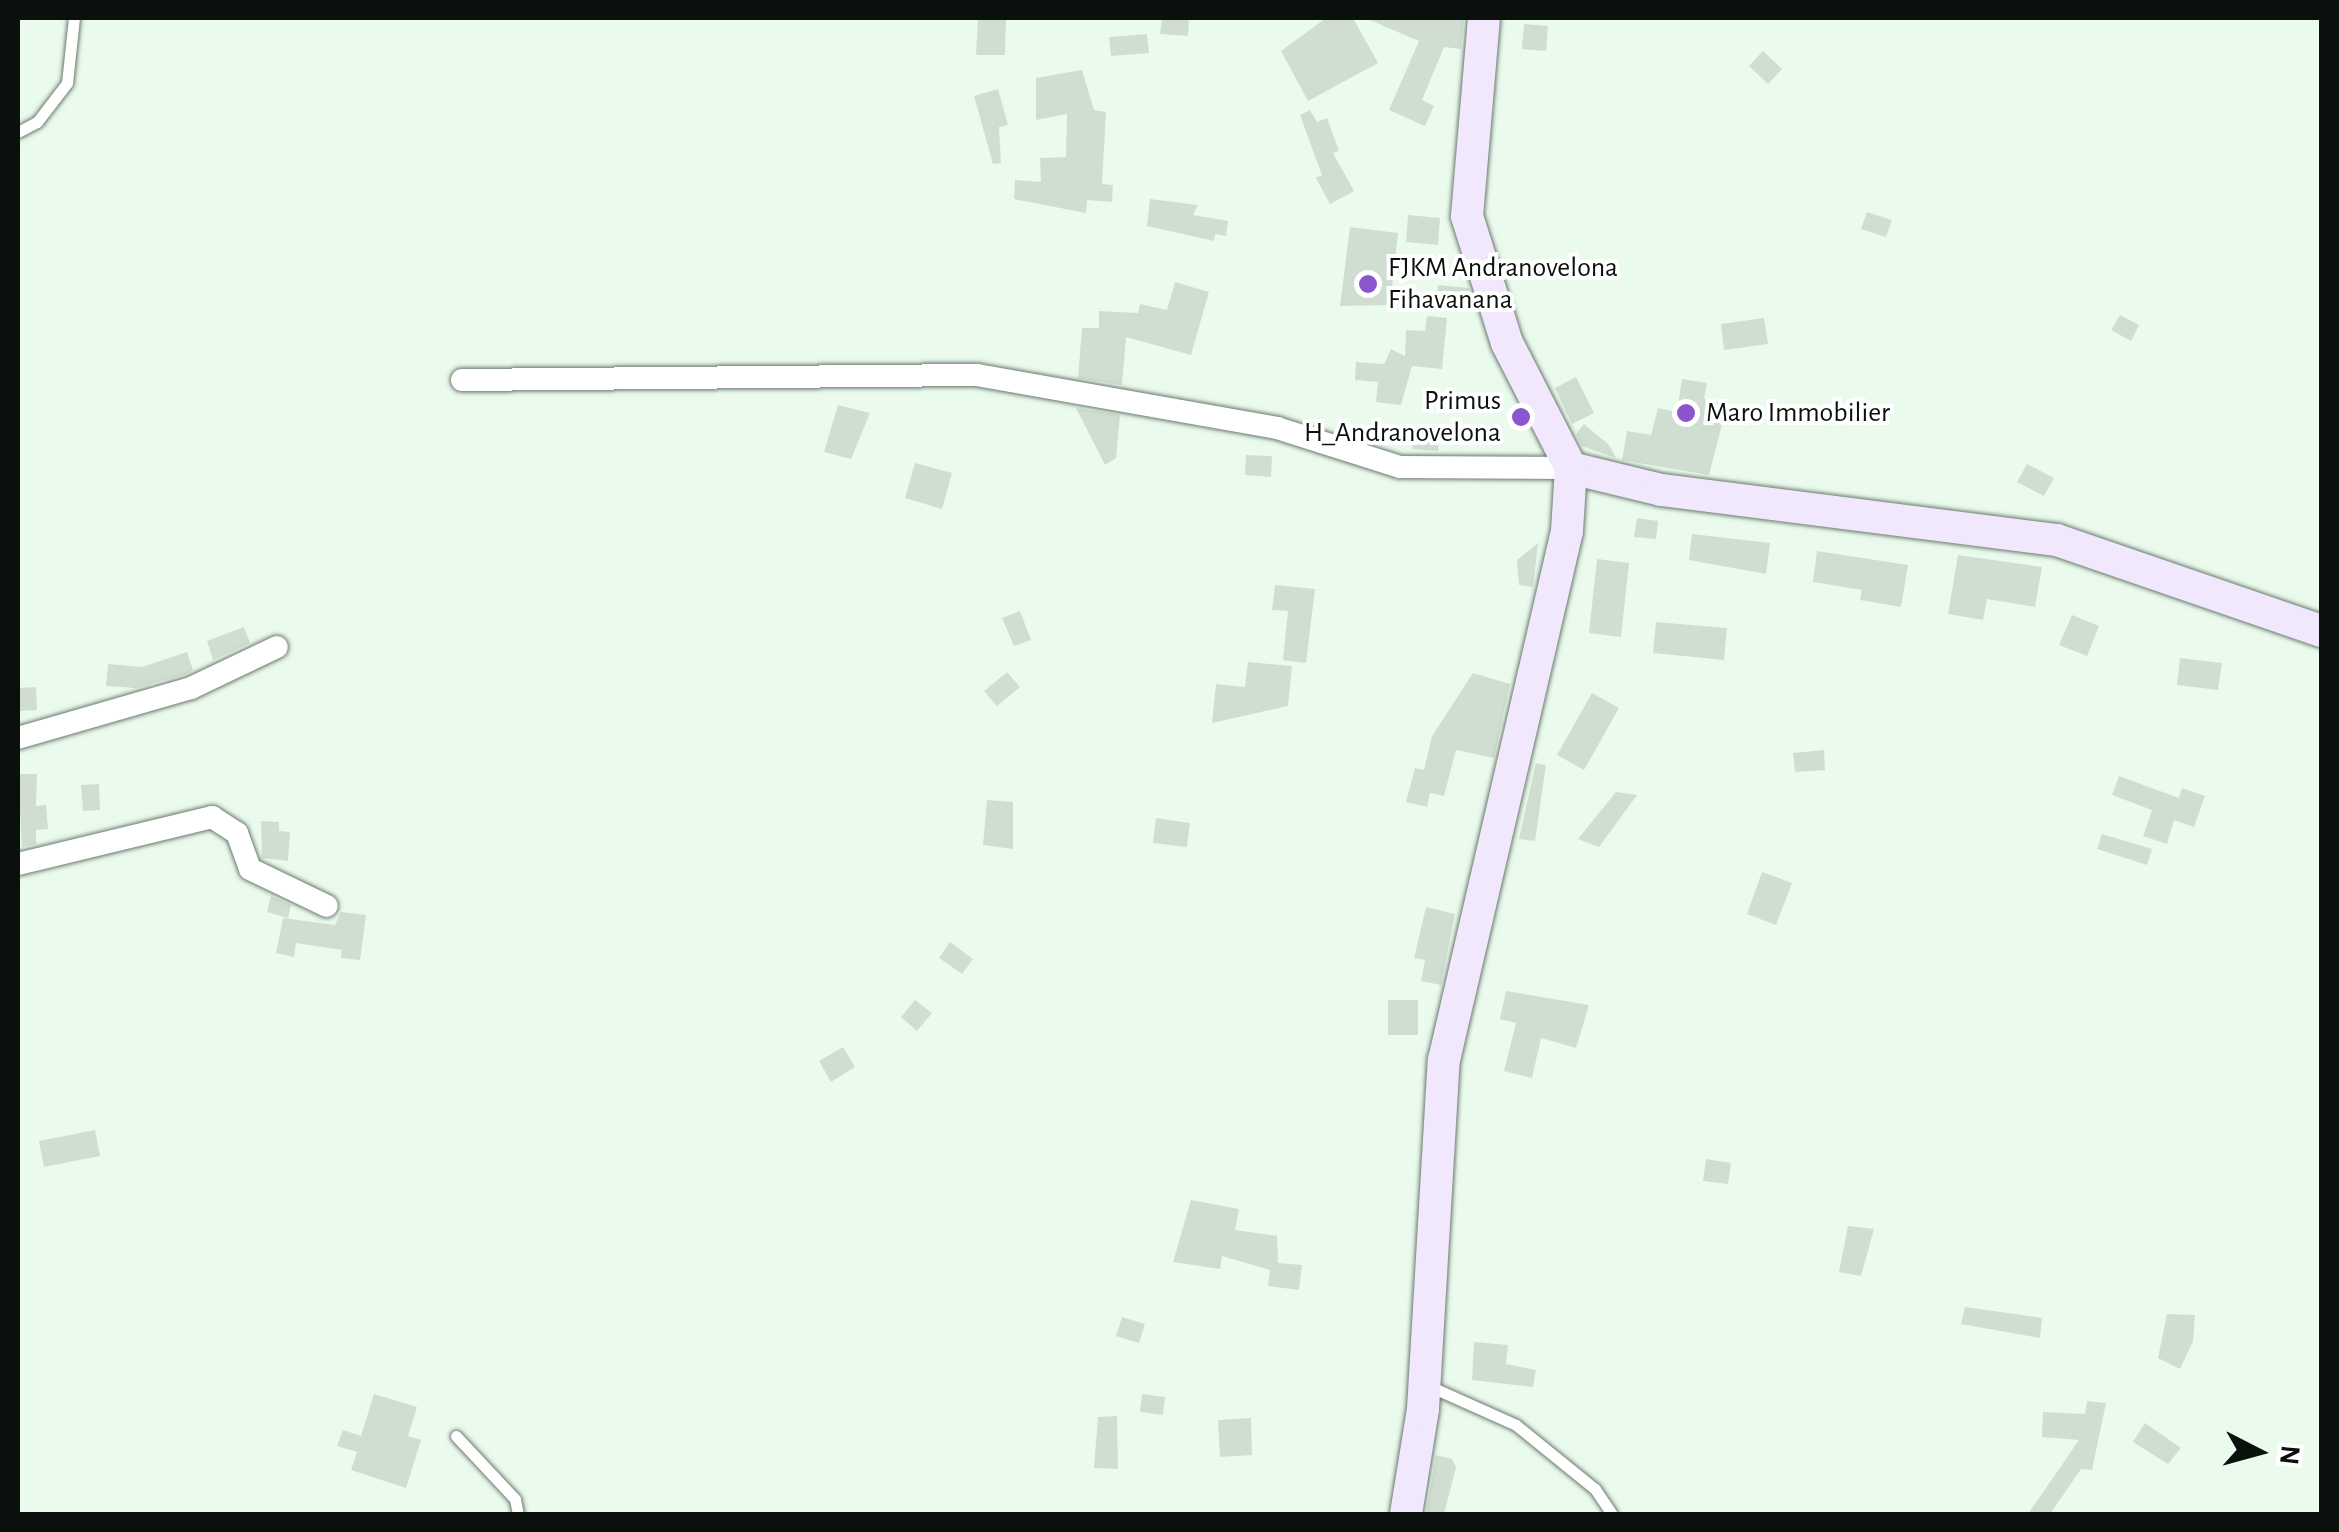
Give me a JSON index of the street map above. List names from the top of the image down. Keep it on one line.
{"places":["FJKM Andranovelona Fihavanana","Maro Immobilier","Primus H_Andranovelona"],"north":"right"}
